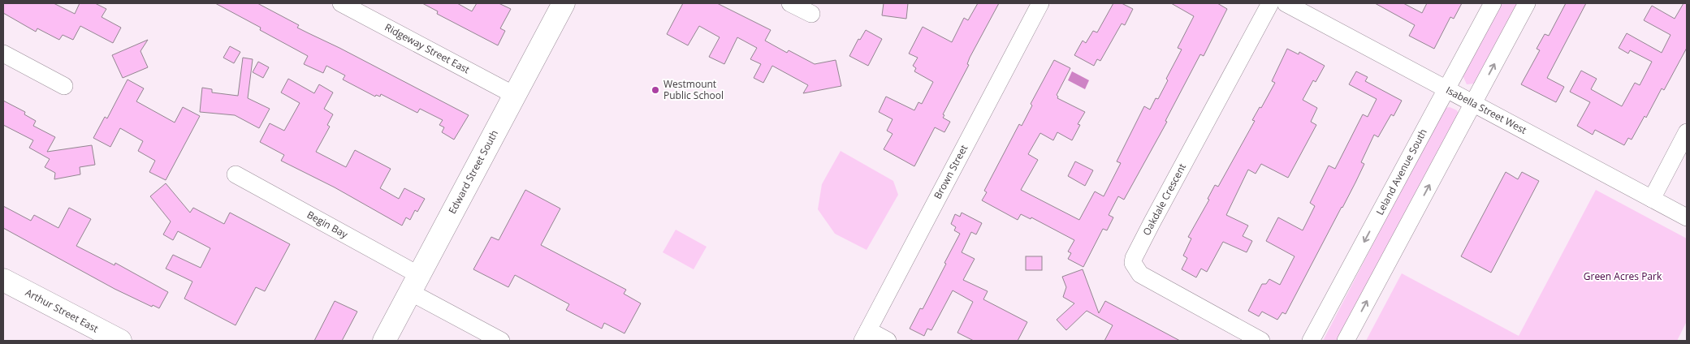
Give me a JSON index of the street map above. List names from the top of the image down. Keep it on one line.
{"streets":{"main road":["Edward Street South","Arthur Street East"],"street":["Ridgeway Street East","Isabella Street West","Brown Street","Leland Avenue South","Oakdale Crescent","Begin Bay"]},"crossings":[["Ridgeway Street East","Edward Street South"],["Isabella Street West","Leland Avenue South"],["Edward Street South","Begin Bay"]],"parks":["Green Acres Park"],"places":["Westmount Public School"]}
